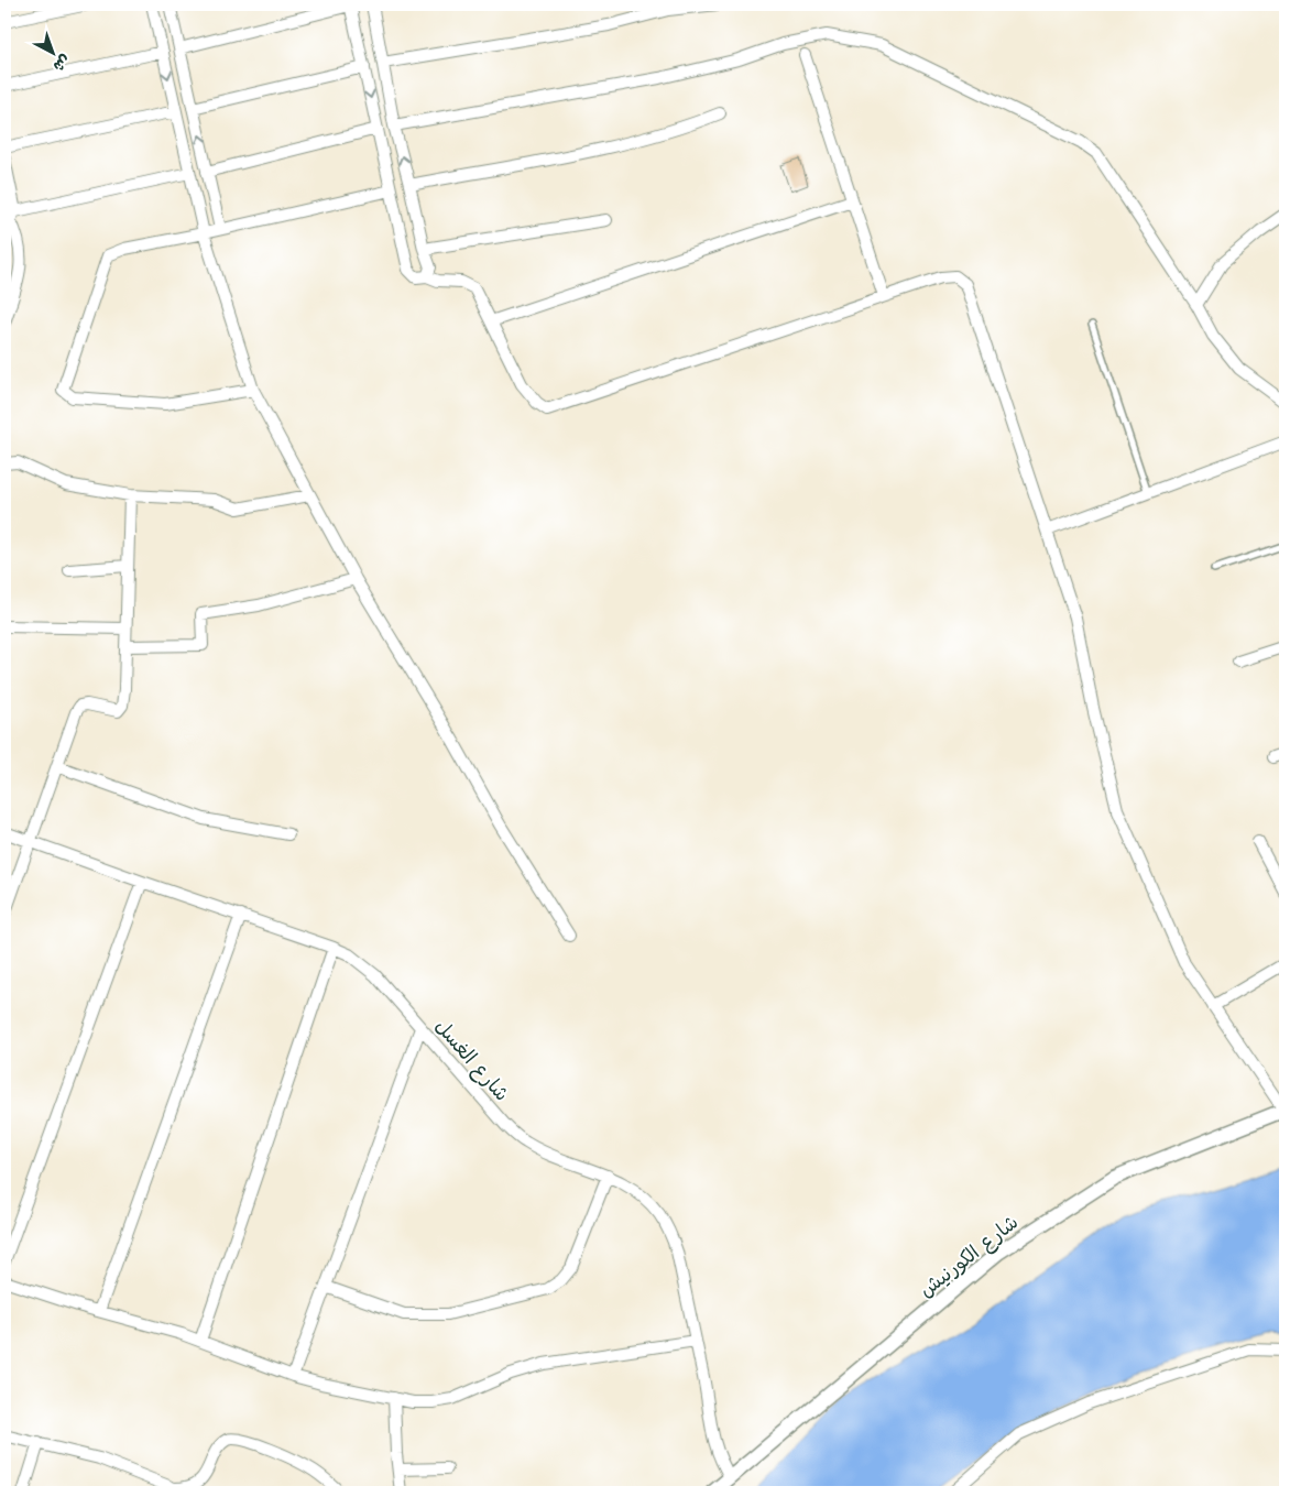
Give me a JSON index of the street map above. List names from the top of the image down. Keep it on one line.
{"streets":{"street":["شارع الغسل","شارع الكورنيش"]},"crossings":[["شارع الغسل","شارع الكورنيش"]],"north":"bottom right"}
